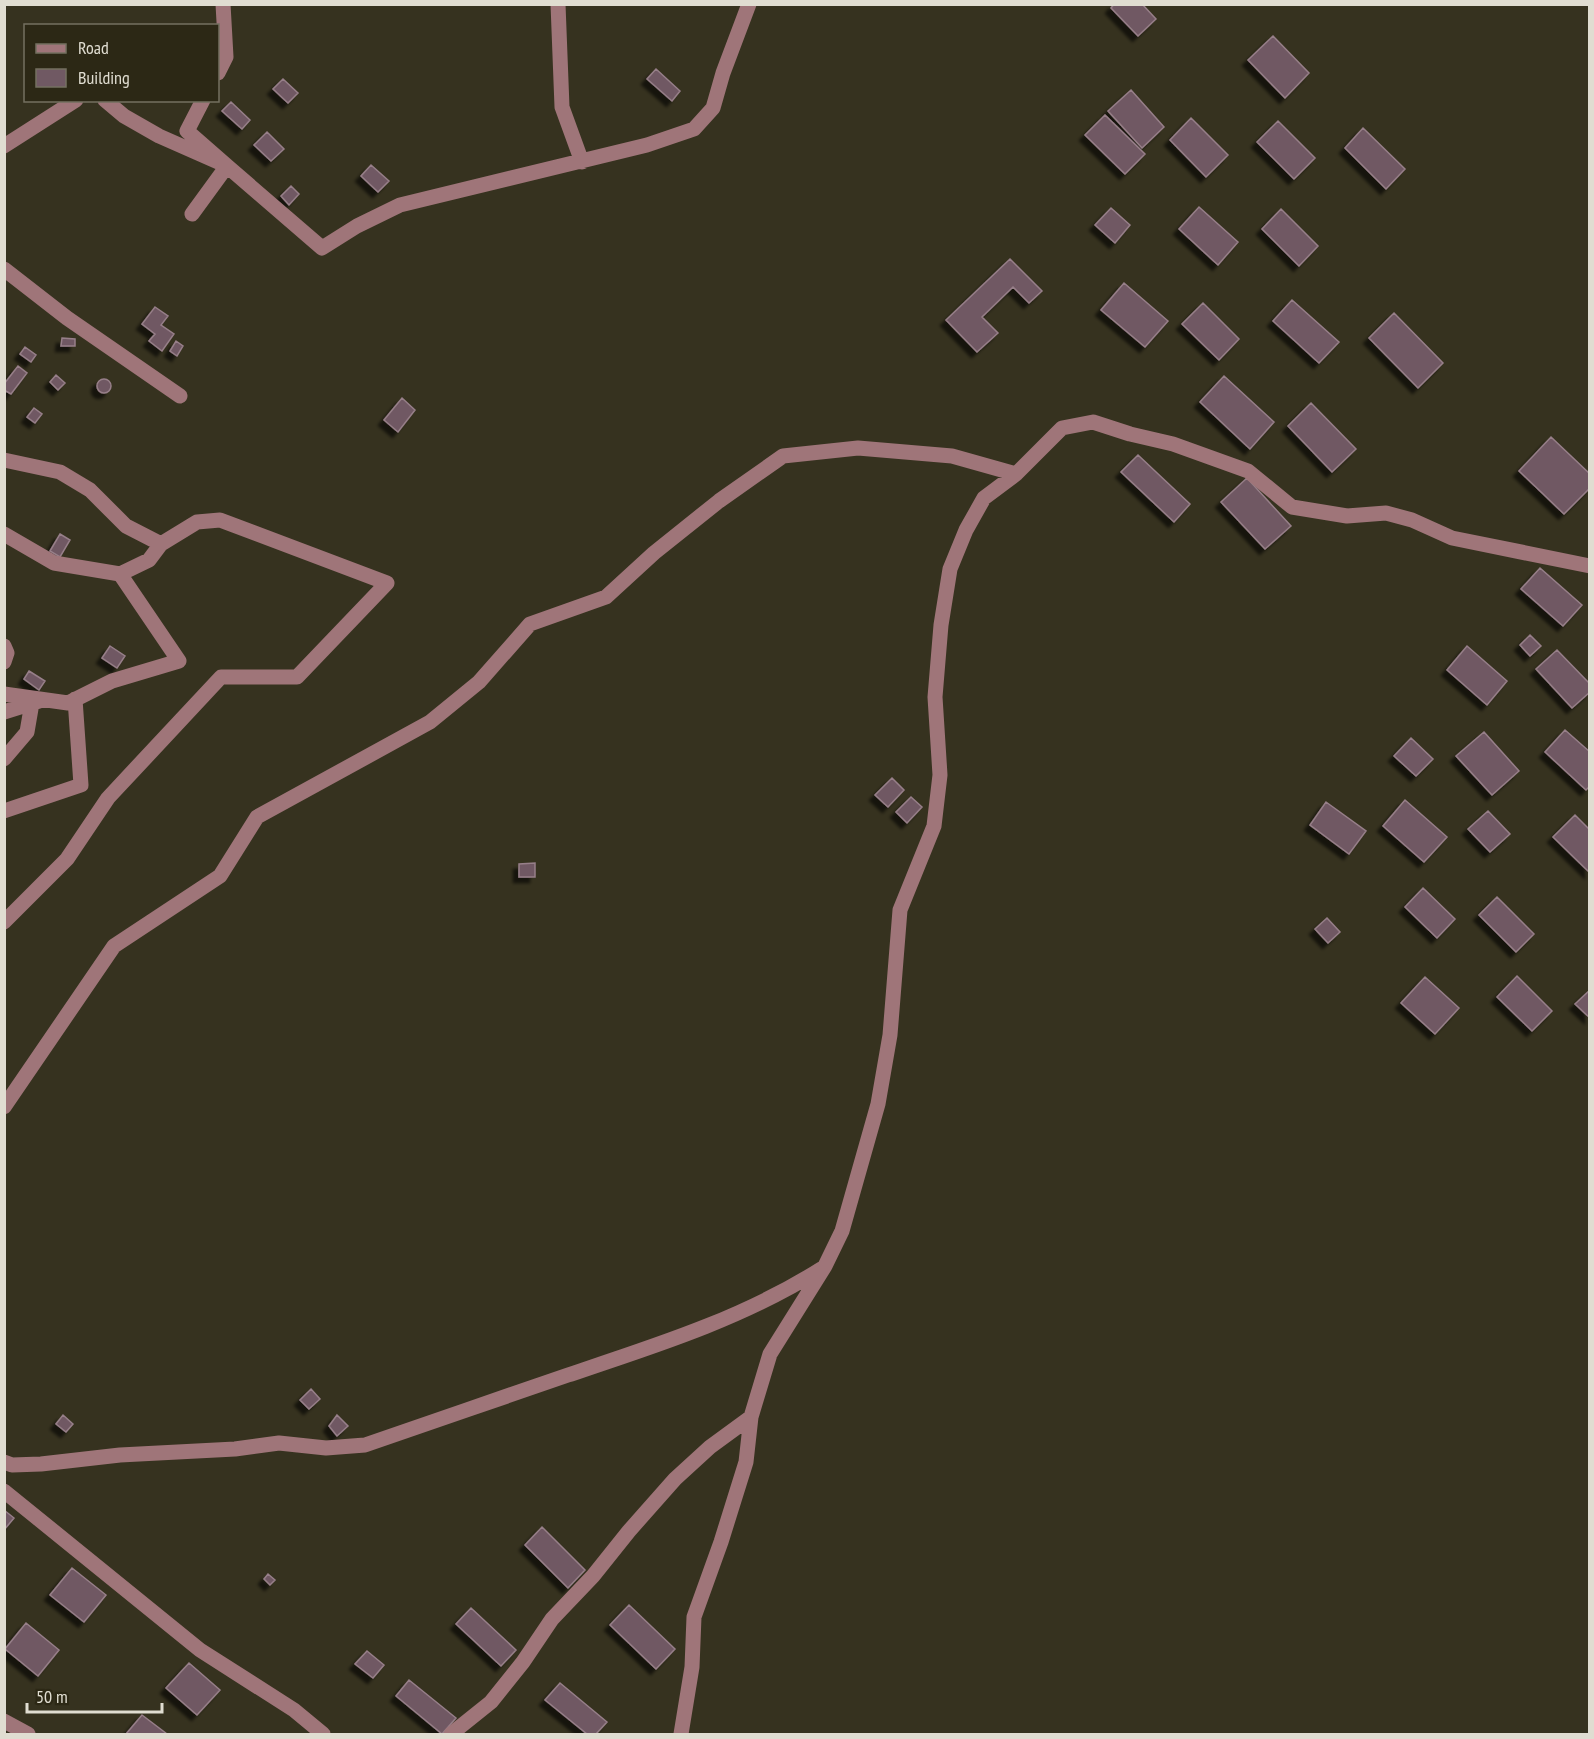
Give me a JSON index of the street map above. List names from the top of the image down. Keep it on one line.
{"legend":["Road","Building"],"scale_bar":"50 m"}
